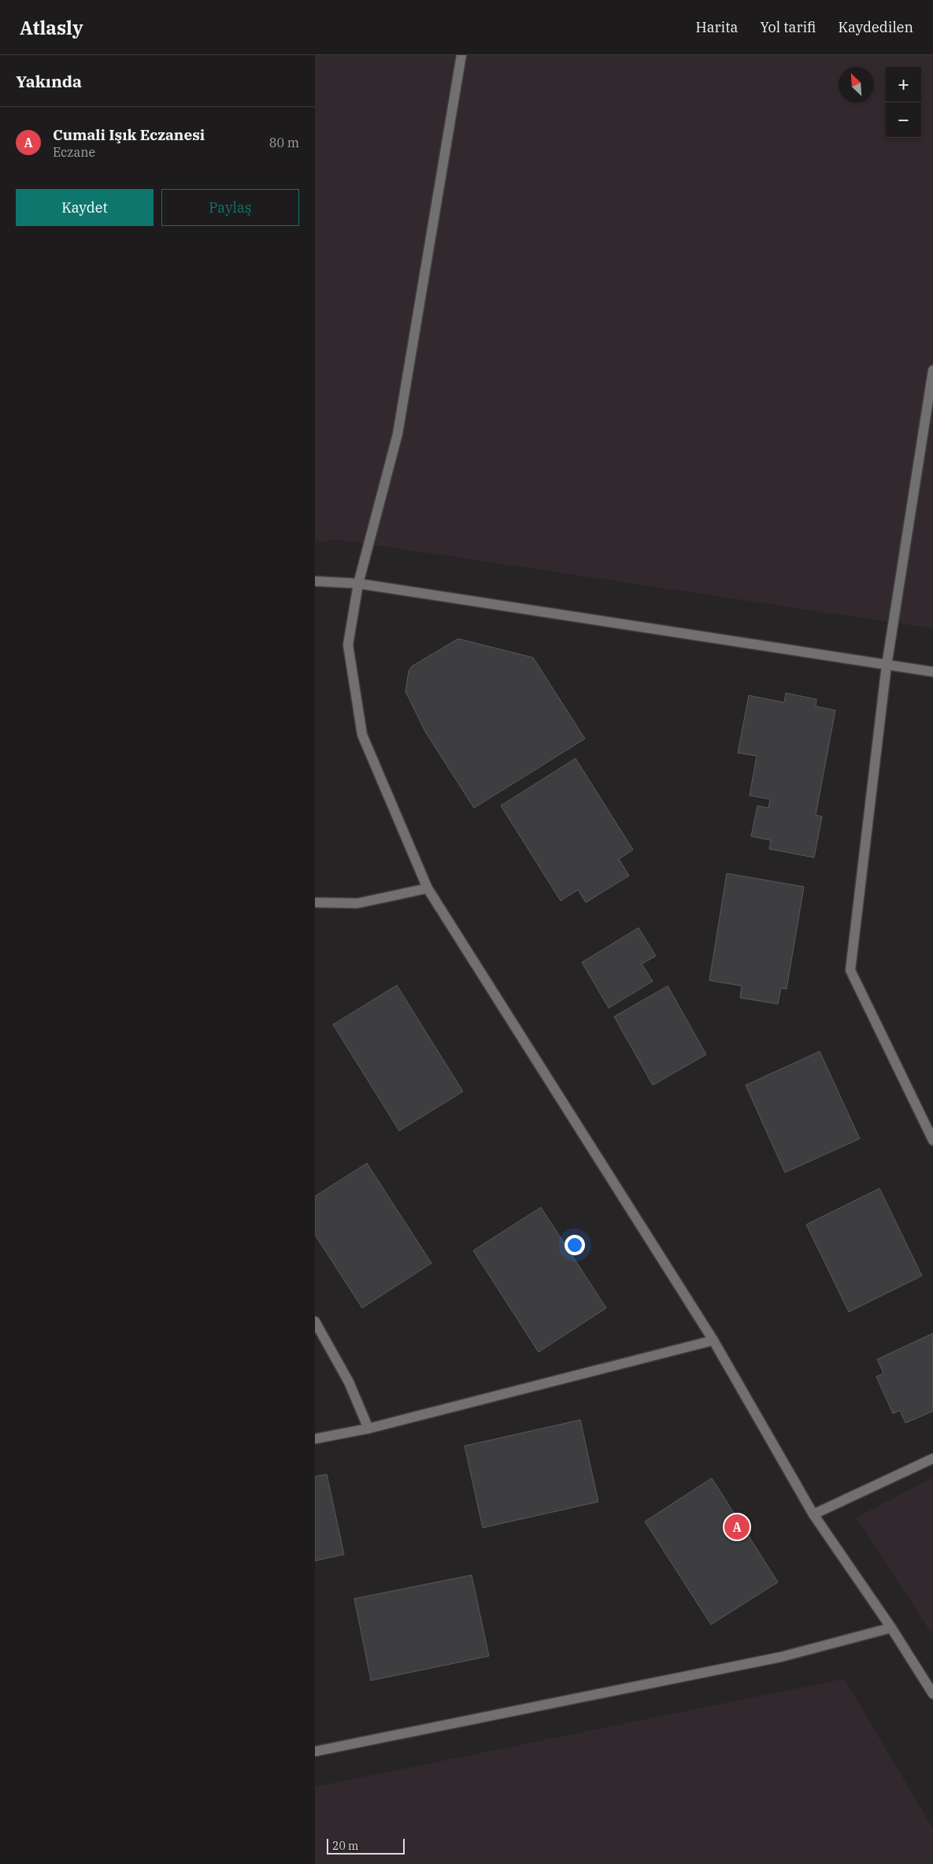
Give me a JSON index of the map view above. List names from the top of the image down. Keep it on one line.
{"scale_bar":"20 m","north":"top left","page":{"header":"Atlasly","nav":["Harita","Yol tarifi","Kaydedilen"],"heading":"Yakında","map_buttons":["+","−"],"list":[{"mark":"A","name":"Cumali Işık Eczanesi","note":"Eczane","value":"80 m"}],"buttons":["Kaydet","Paylaş"],"pins":"A","scale":"20 m"}}
